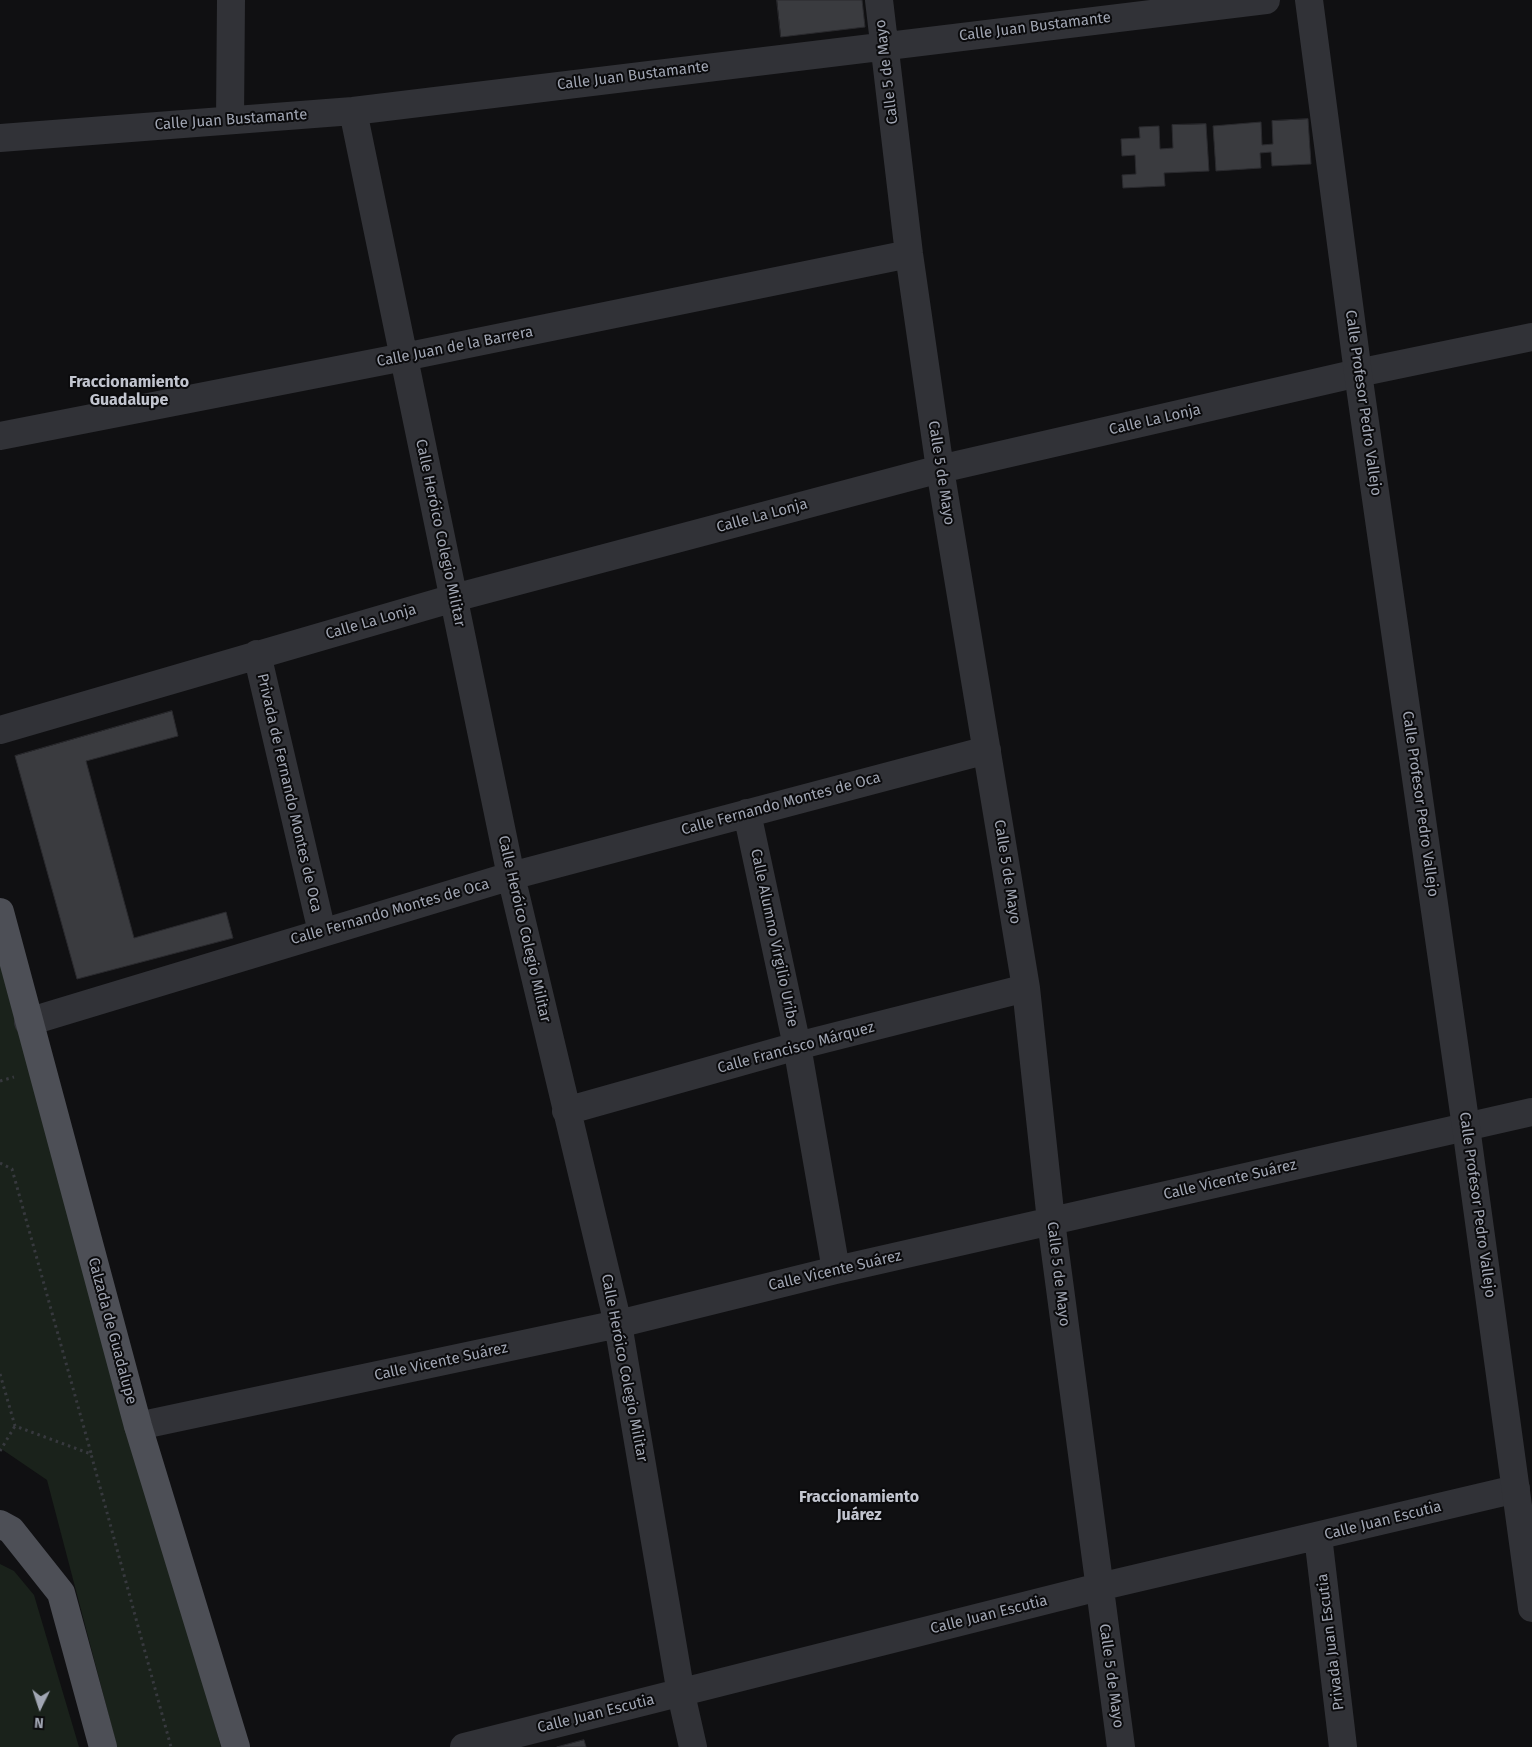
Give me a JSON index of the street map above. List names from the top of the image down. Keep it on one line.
{"streets":{"main road":["Calzada de Guadalupe"],"street":["Calle Juan Bustamante","Calle 5 de Mayo","Calle Juan de la Barrera","Calle Profesor Pedro Vallejo","Calle La Lonja","Calle Heróico Colegio Militar","Privada de Fernando Montes de Oca","Calle Fernando Montes de Oca","Calle Alumno Virgilio Uribe","Calle Francisco Márquez","Calle Vicente Suárez","Calle Juan Escutia","Privada Juan Escutia"]},"crossings":[["Calle Juan Bustamante","Calle 5 de Mayo"],["Calle Juan Bustamante","Calle Heróico Colegio Militar"],["Calle 5 de Mayo","Calle Juan de la Barrera"],["Calle 5 de Mayo","Calle La Lonja"],["Calle 5 de Mayo","Calle Fernando Montes de Oca"],["Calle 5 de Mayo","Calle Francisco Márquez"],["Calle 5 de Mayo","Calle Vicente Suárez"],["Calle 5 de Mayo","Calle Juan Escutia"],["Calle Juan de la Barrera","Calle Heróico Colegio Militar"],["Calle Profesor Pedro Vallejo","Calle La Lonja"],["Calle Profesor Pedro Vallejo","Calle Vicente Suárez"],["Calle Profesor Pedro Vallejo","Calle Juan Escutia"],["Calle La Lonja","Calle Heróico Colegio Militar"],["Calle La Lonja","Privada de Fernando Montes de Oca"],["Calle Heróico Colegio Militar","Calle Fernando Montes de Oca"],["Calle Heróico Colegio Militar","Calle Francisco Márquez"],["Calle Heróico Colegio Militar","Calle Vicente Suárez"],["Calle Heróico Colegio Militar","Calle Juan Escutia"],["Privada de Fernando Montes de Oca","Calle Fernando Montes de Oca"],["Calle Fernando Montes de Oca","Calle Alumno Virgilio Uribe"],["Calle Fernando Montes de Oca","Calzada de Guadalupe"],["Calle Alumno Virgilio Uribe","Calle Francisco Márquez"],["Calle Alumno Virgilio Uribe","Calle Vicente Suárez"],["Calle Vicente Suárez","Calzada de Guadalupe"],["Calle Juan Escutia","Privada Juan Escutia"]],"districts":["Fraccionamiento Guadalupe","Fraccionamiento Juárez"],"north":"bottom"}
